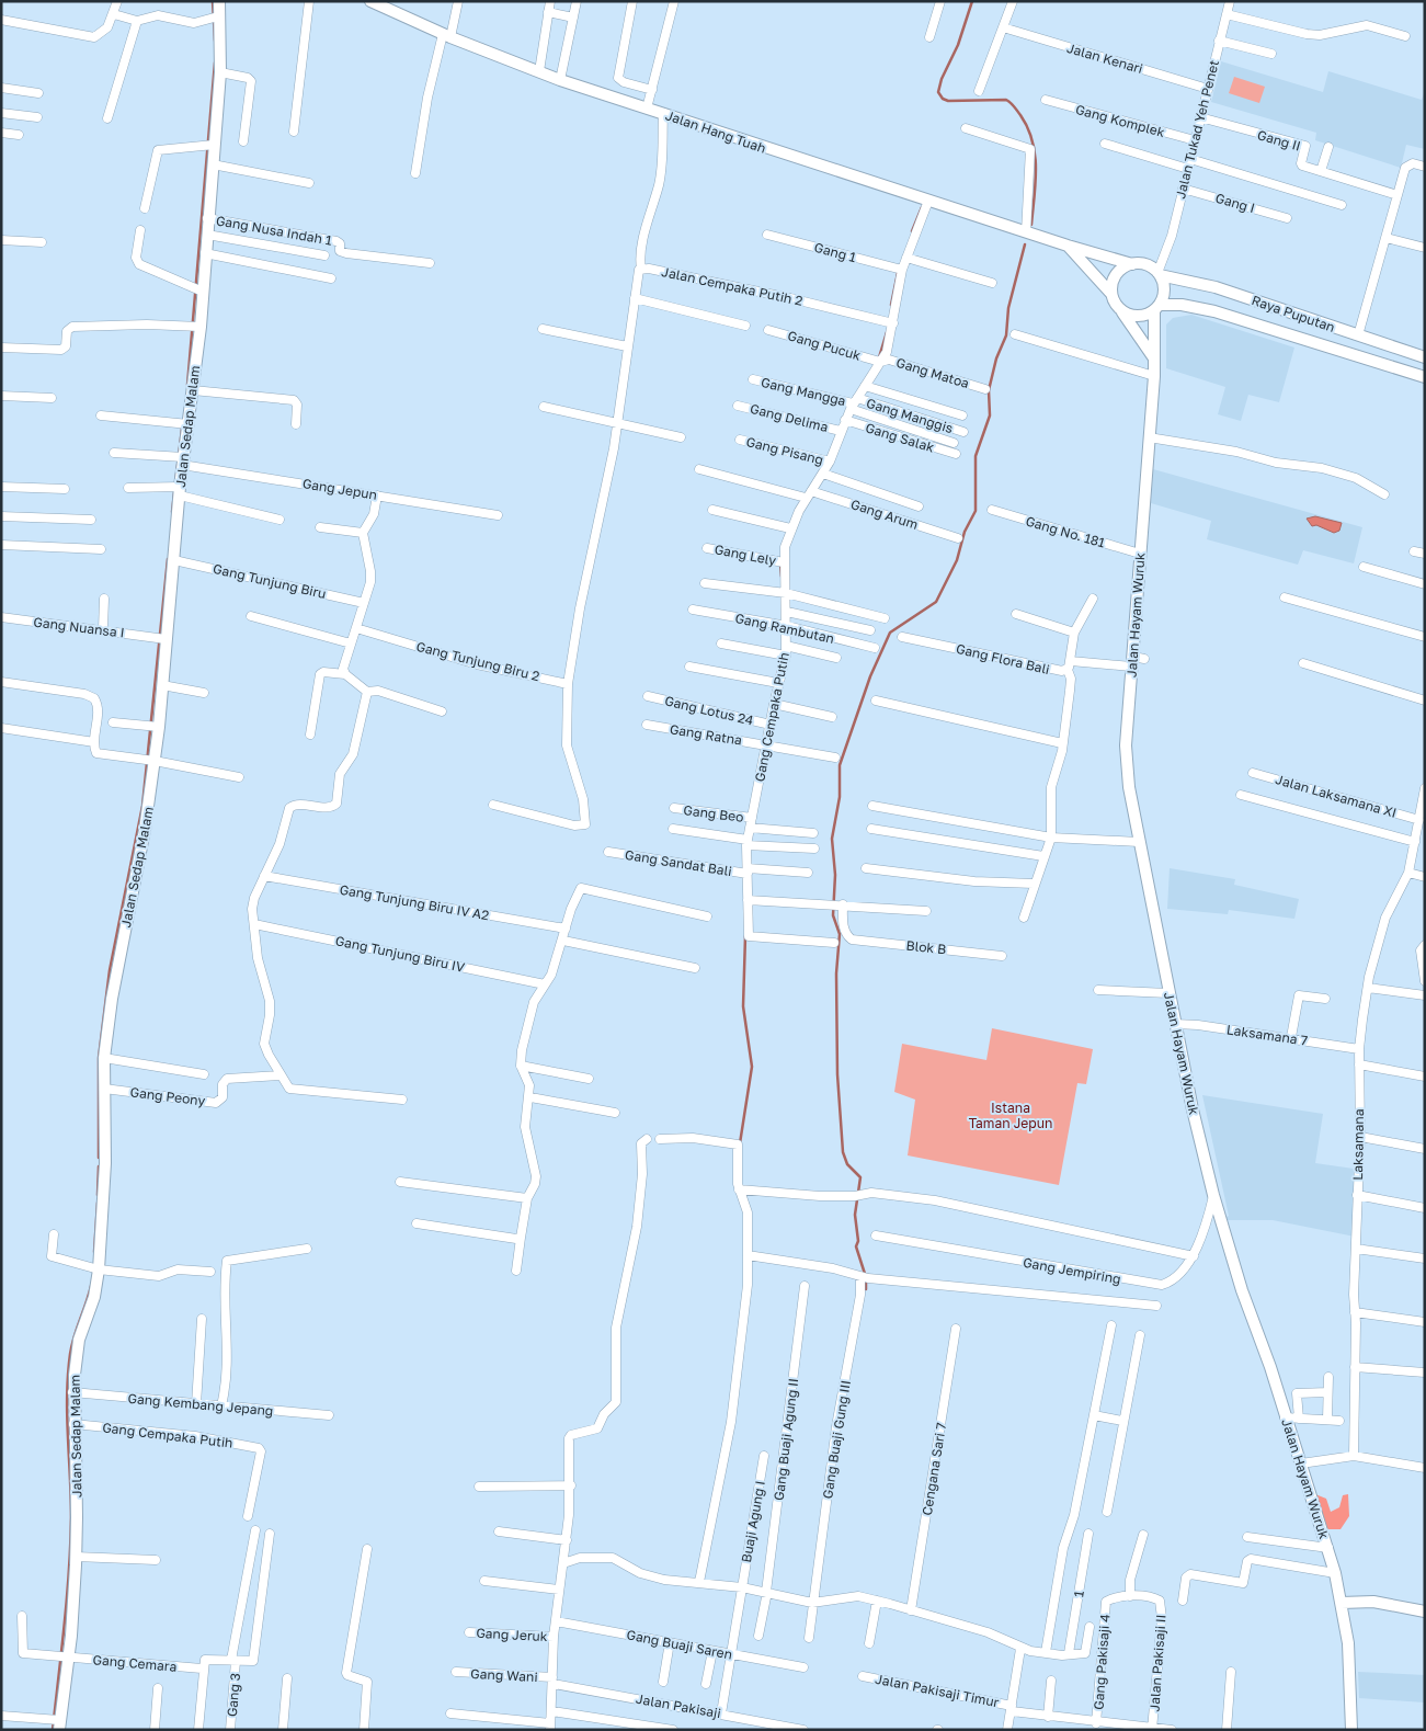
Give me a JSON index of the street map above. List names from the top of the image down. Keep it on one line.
{"streets":{"main road":["Jalan Hang Tuah","Raya Puputan","Jalan Sedap Malam","Jalan Hayam Wuruk"],"street":["Jalan Kenari","Gang Komplek","Jalan Tukad Yeh Penet","Gang II","Gang I","Gang Nusa Indah 1","Gang 1","Jalan Cempaka Putih 2","Gang Pucuk","Gang Matoa","Gang Mangga","Gang Manggis","Gang Delima","Gang Salak","Gang Pisang","Gang Jepun","Gang Arum","Gang No. 181","Gang Lely","Gang Tunjung Biru","Gang Nuansa I","Gang Rambutan","Gang Flora Bali","Gang Tunjung Biru 2","Gang Lotus 24","Gang Cempaka Putih","Gang Ratna","Jalan Laksamana XI","Gang Beo","Gang Sandat Bali","Gang Tunjung Biru IV A2","Blok B","Gang Tunjung Biru IV","Laksamana 7","Gang Peony","Laksamana","Gang Jempiring","Gang Kembang Jepang","Gang Buaji Agung II","Gang Buaji Gung III","Cengana Sari 7","Buaji Agung I","1","Gang Jeruk","Gang Buaji Saren","Gang Pakisaji 4","Gang Cemara","Jalan Pakisaji II","Gang Wani","Jalan Pakisaji Timur","Gang 3","Jalan Pakisaji"]},"crossings":[["Jalan Kenari","Jalan Tukad Yeh Penet"],["Gang Komplek","Jalan Tukad Yeh Penet"],["Jalan Tukad Yeh Penet","Jalan Hang Tuah"],["Jalan Tukad Yeh Penet","Gang II"],["Jalan Tukad Yeh Penet","Gang I"],["Jalan Tukad Yeh Penet","Raya Puputan"],["Jalan Tukad Yeh Penet","Jalan Hayam Wuruk"],["Jalan Hang Tuah","Raya Puputan"],["Jalan Hang Tuah","Jalan Hayam Wuruk"],["Jalan Hang Tuah","Gang Cempaka Putih"],["Gang Nusa Indah 1","Jalan Sedap Malam"],["Gang 1","Gang Cempaka Putih"],["Jalan Cempaka Putih 2","Gang Cempaka Putih"],["Raya Puputan","Jalan Hayam Wuruk"],["Gang Pucuk","Gang Matoa"],["Gang Pucuk","Gang Cempaka Putih"],["Gang Matoa","Gang Cempaka Putih"],["Gang Mangga","Gang Manggis"],["Gang Mangga","Gang Cempaka Putih"],["Gang Manggis","Gang Cempaka Putih"],["Gang Delima","Gang Cempaka Putih"],["Jalan Sedap Malam","Gang Jepun"],["Jalan Sedap Malam","Gang Tunjung Biru"],["Jalan Sedap Malam","Gang Nuansa I"],["Jalan Sedap Malam","Gang Cempaka Putih"],["Jalan Sedap Malam","Gang Peony"],["Jalan Sedap Malam","Gang Kembang Jepang"],["Jalan Sedap Malam","Gang Cemara"],["Gang Salak","Gang Cempaka Putih"],["Gang Pisang","Gang Cempaka Putih"],["Gang Arum","Gang Cempaka Putih"],["Gang No. 181","Jalan Hayam Wuruk"],["Gang Lely","Gang Cempaka Putih"],["Jalan Hayam Wuruk","Gang Flora Bali"],["Jalan Hayam Wuruk","Laksamana 7"],["Jalan Hayam Wuruk","Gang Jempiring"],["Gang Rambutan","Gang Cempaka Putih"],["Gang Lotus 24","Gang Cempaka Putih"],["Gang Cempaka Putih","Gang Ratna"],["Gang Cempaka Putih","Gang Beo"],["Gang Cempaka Putih","Gang Sandat Bali"],["Jalan Laksamana XI","Laksamana"],["Laksamana 7","Laksamana"],["Buaji Agung I","Gang Buaji Saren"],["Buaji Agung I","Jalan Pakisaji"],["Gang Pakisaji 4","Jalan Pakisaji II"],["Gang Pakisaji 4","Jalan Pakisaji Timur"],["Jalan Pakisaji II","Jalan Pakisaji Timur"],["Gang Wani","Jalan Pakisaji"]],"parks":["Istana Taman Jepun"]}
